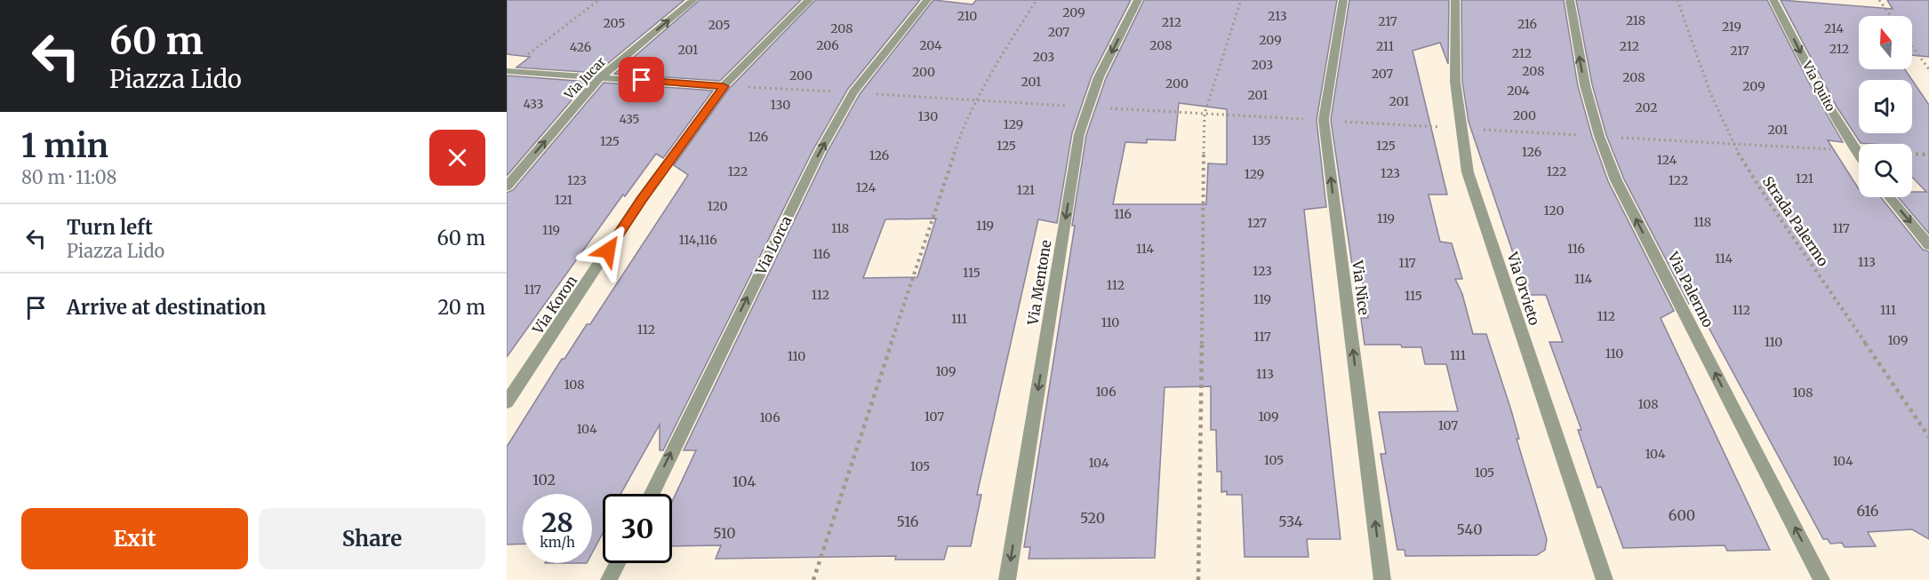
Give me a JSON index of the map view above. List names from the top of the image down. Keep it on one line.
{"streets":{"street":["Via Jucar","Via Quito","Via Lorca","Via Mentone","Via Nice","Via Orvieto","Via Palermo","Via Koron"],"path":["Strada Palermo"]},"one_way":["Via Jucar","Via Quito","Via Lorca","Via Mentone","Via Nice","Via Palermo"],"house_numbers":["209","210","213","218","217","212","205","216","205","219","208","214","207","209","206","204","208","211","212","426","212","201","217","212","203","203","208","200","207","200","208","201","200","209","204","201","201","433","130","202","200","130","435","129","201","126","135","125","125","125","126","126","124","122","122","123","129","121","123","122","124","121","121","120","120","116","119","118","127","119","118","117","119","114,116","114","116","116","114","113","117","123","115","114","112","117","112","115","119","112","111","112","111","110","112","117","109","110","110","111","110","109","113","108","106","108","108","107","109","106","107","104","104","105","104","104","105","105","102","104","616","600","520","516","534","540","510"],"north":"top","page":{"turn":["60 m","Piazza Lido"],"heading":["1 min","80 m · 11:08"],"list":[{"name":"Turn left","note":"Piazza Lido","value":"60 m"},{"name":"Arrive at destination","value":"20 m"}],"speed":"28 km/h","limit":"30","buttons":["Exit","Share"]}}
